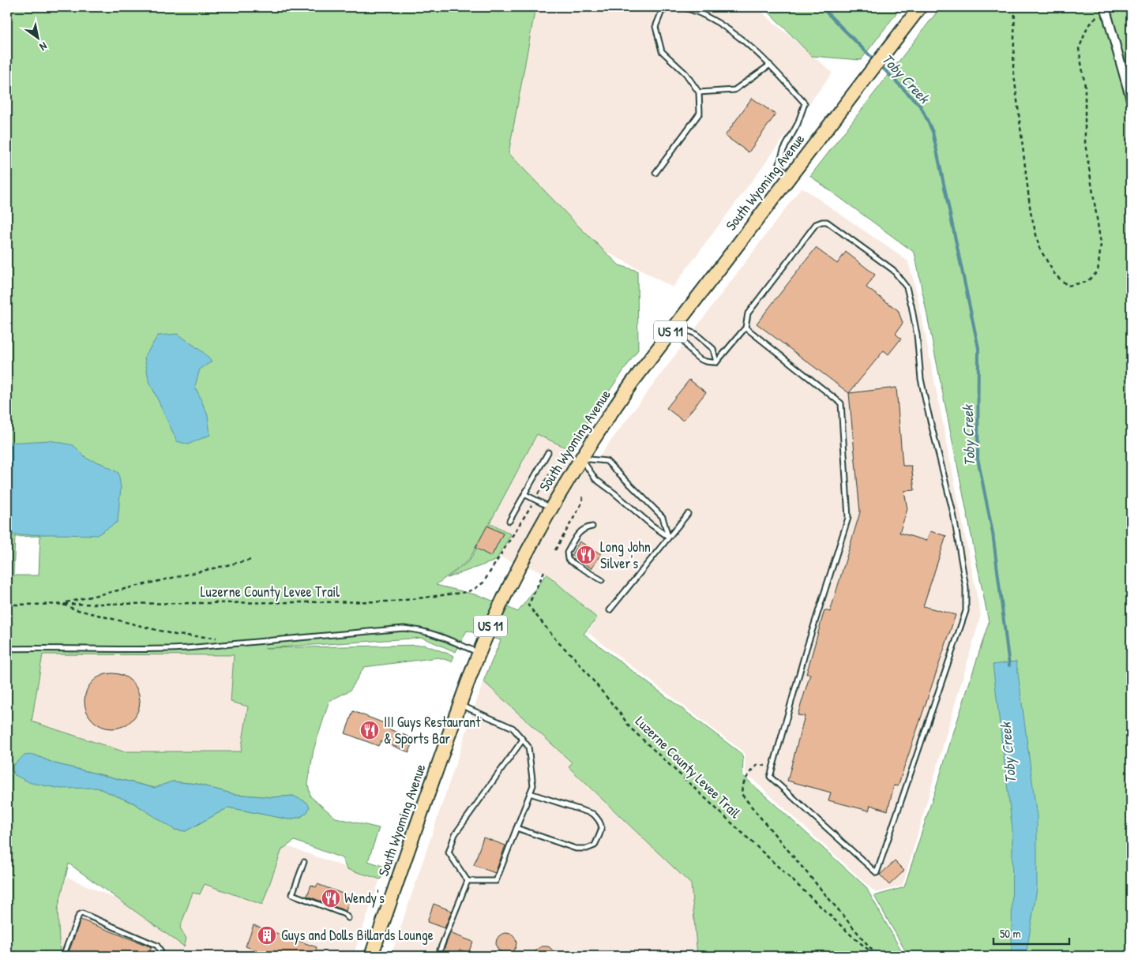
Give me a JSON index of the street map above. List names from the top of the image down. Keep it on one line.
{"streets":{"main road":["South Wyoming Avenue","US 11"],"path":["Luzerne County Levee Trail"]},"water":["Toby Creek"],"places":{"restaurant":["Long John Silver's","III Guys Restaurant & Sports Bar","Wendy's"],"building":["Guys and Dolls Billards Lounge"]},"scale_bar":"50 m","north":"bottom right"}
